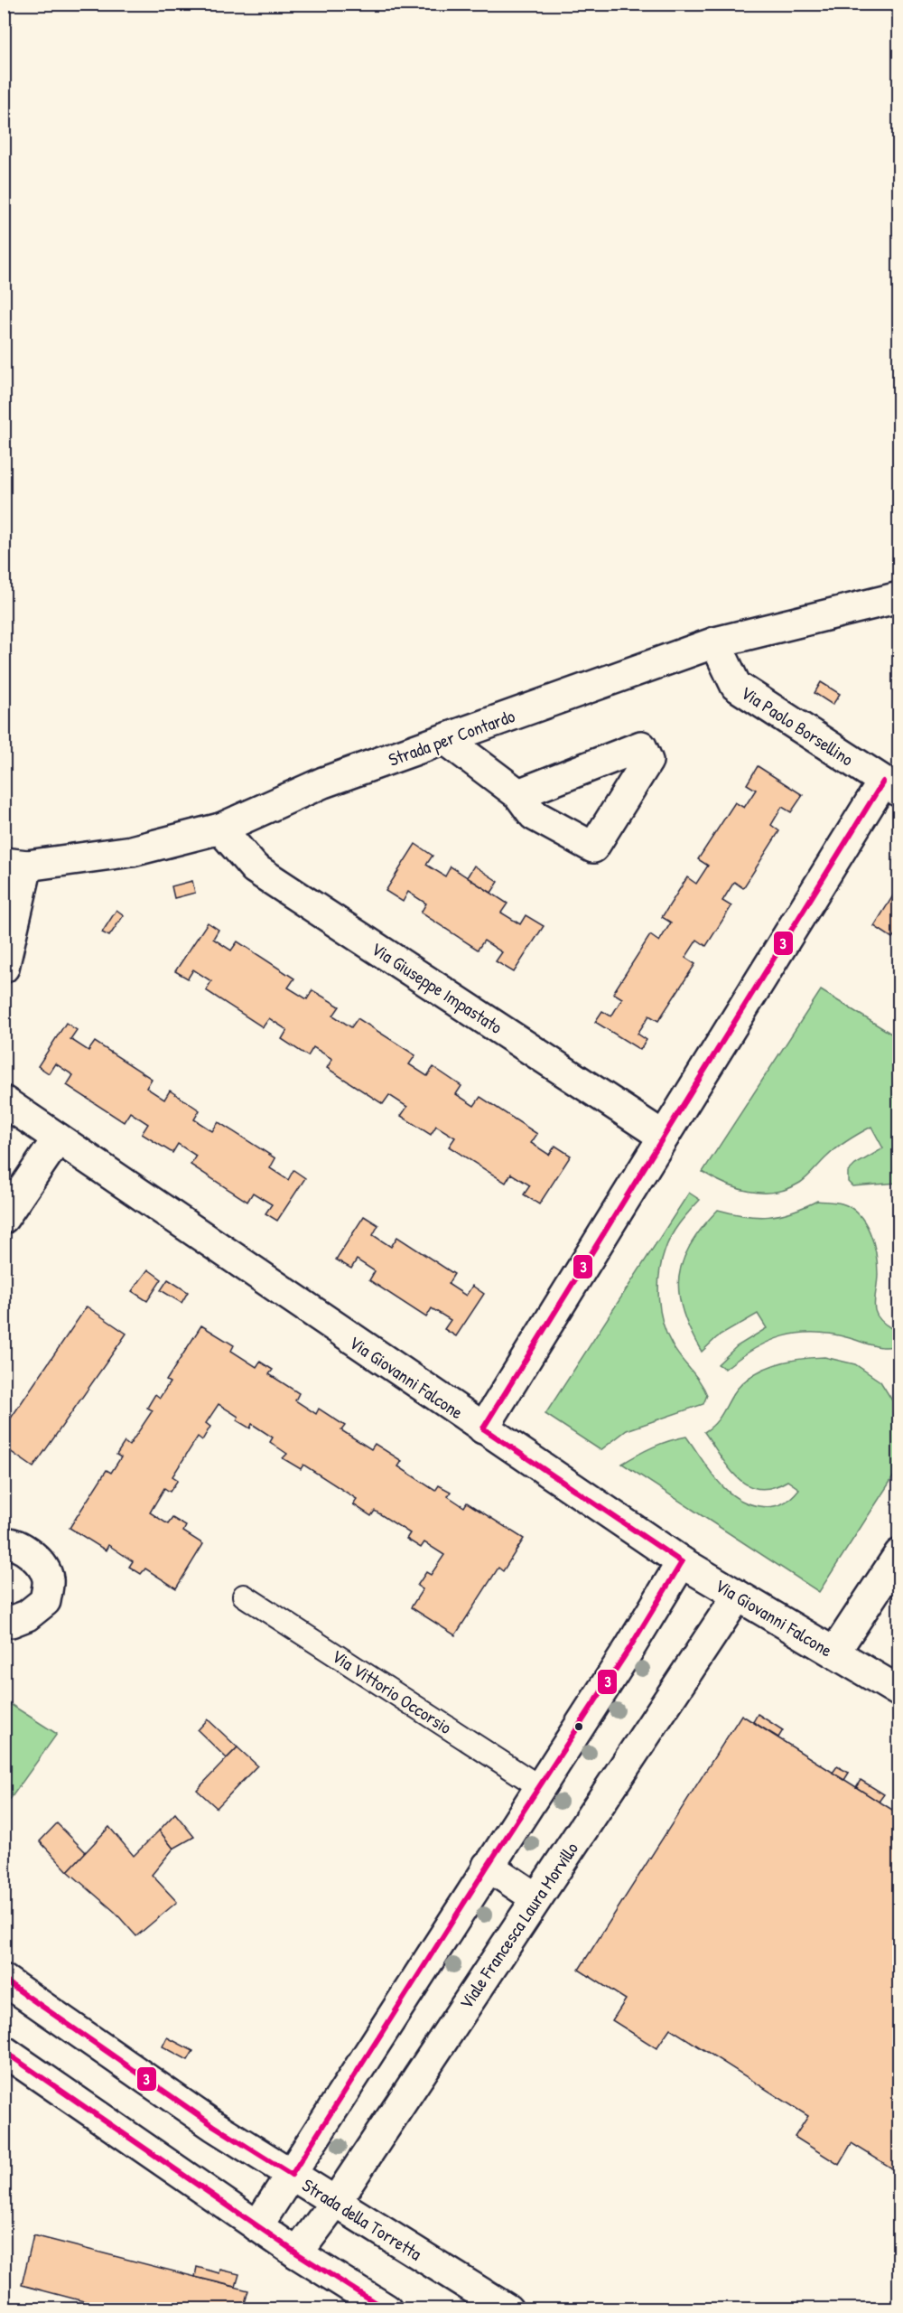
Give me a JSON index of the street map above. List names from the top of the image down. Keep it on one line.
{"streets":{"street":["Via Paolo Borsellino","Strada per Contardo","Via Giuseppe Impastato","Via Giovanni Falcone","Viale Francesca Laura Morvillo","Strada della Torretta"],"lane":["Via Vittorio Occorsio"]},"crossings":[["Via Paolo Borsellino","Strada per Contardo"],["Strada per Contardo","Via Giuseppe Impastato"],["Via Giovanni Falcone","Viale Francesca Laura Morvillo"],["Viale Francesca Laura Morvillo","Strada della Torretta"]],"lines":["transit line 3"]}
